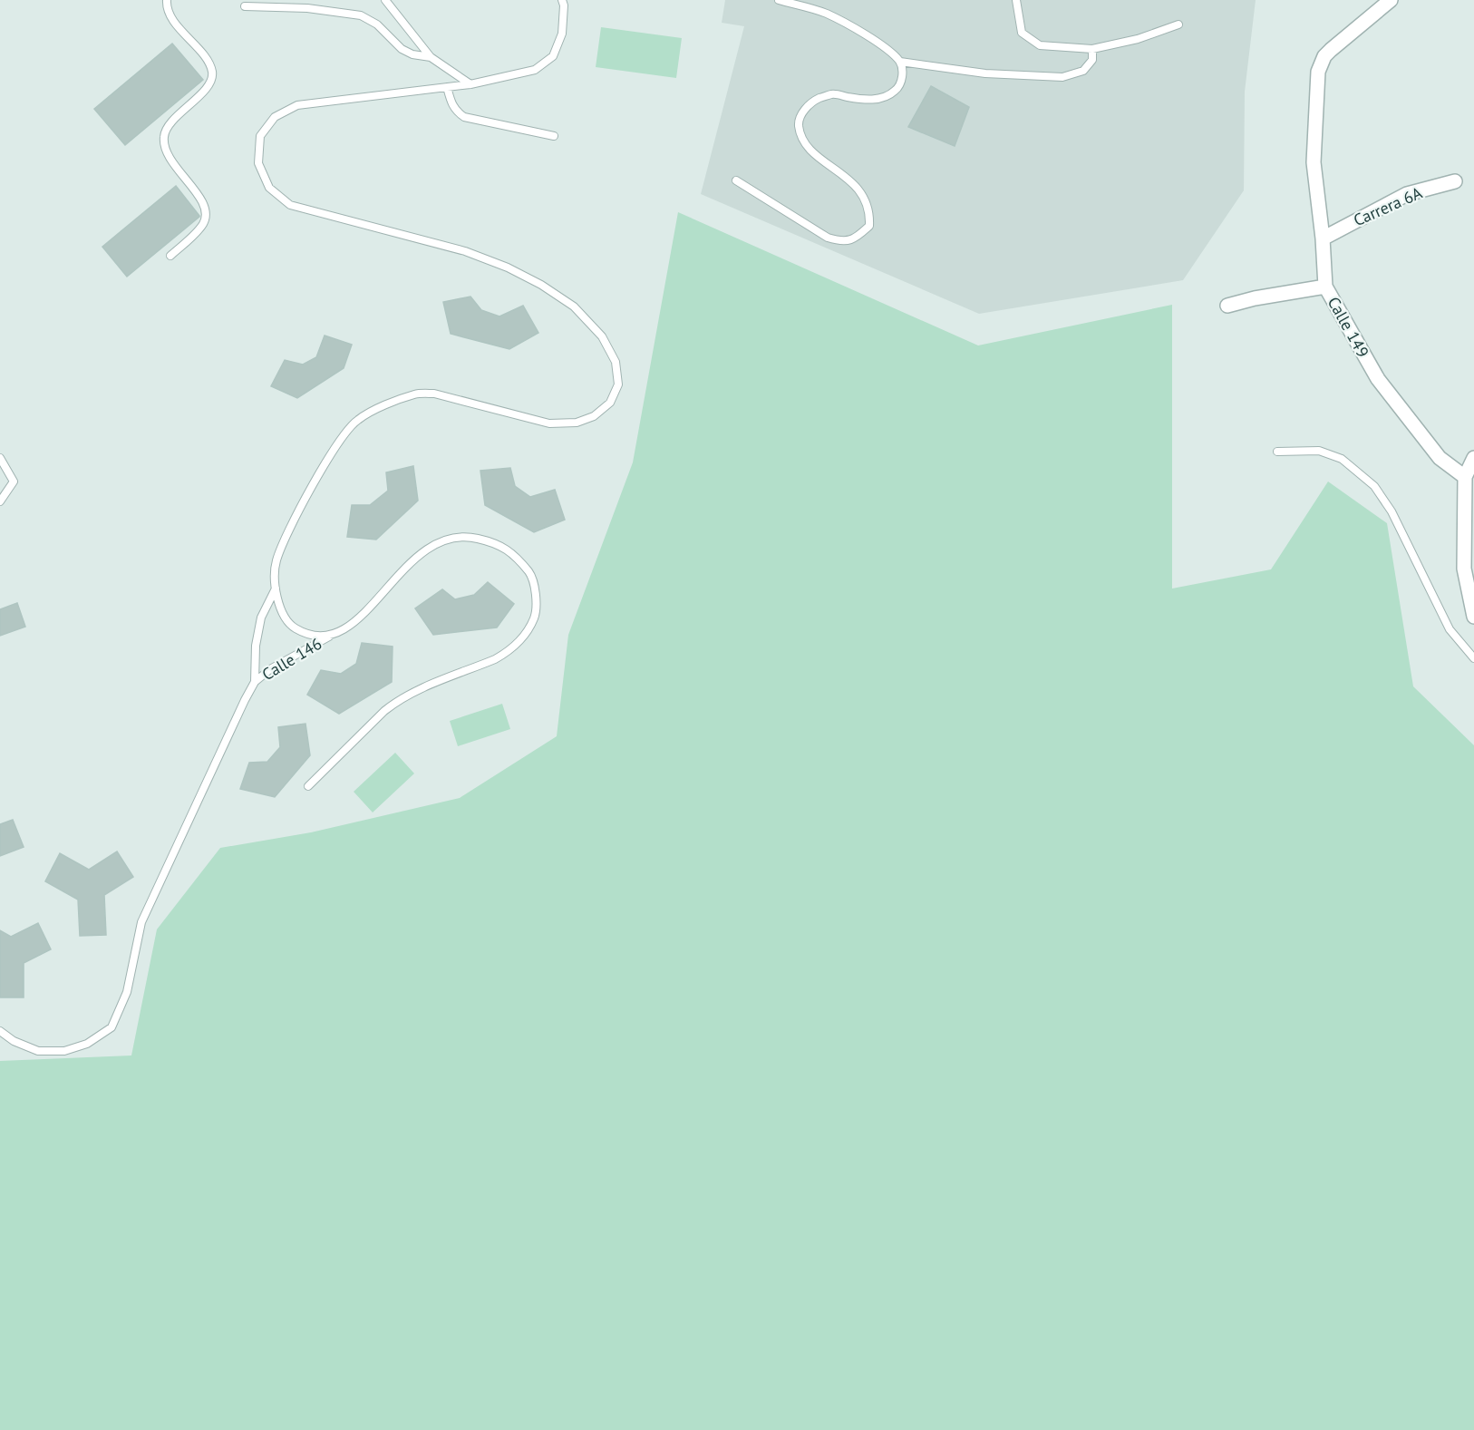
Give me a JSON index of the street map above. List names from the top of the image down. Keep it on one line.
{"streets":{"street":["Carrera 6A","Calle 149"],"lane":["Calle 146"]},"crossings":[["Carrera 6A","Calle 149"]]}
